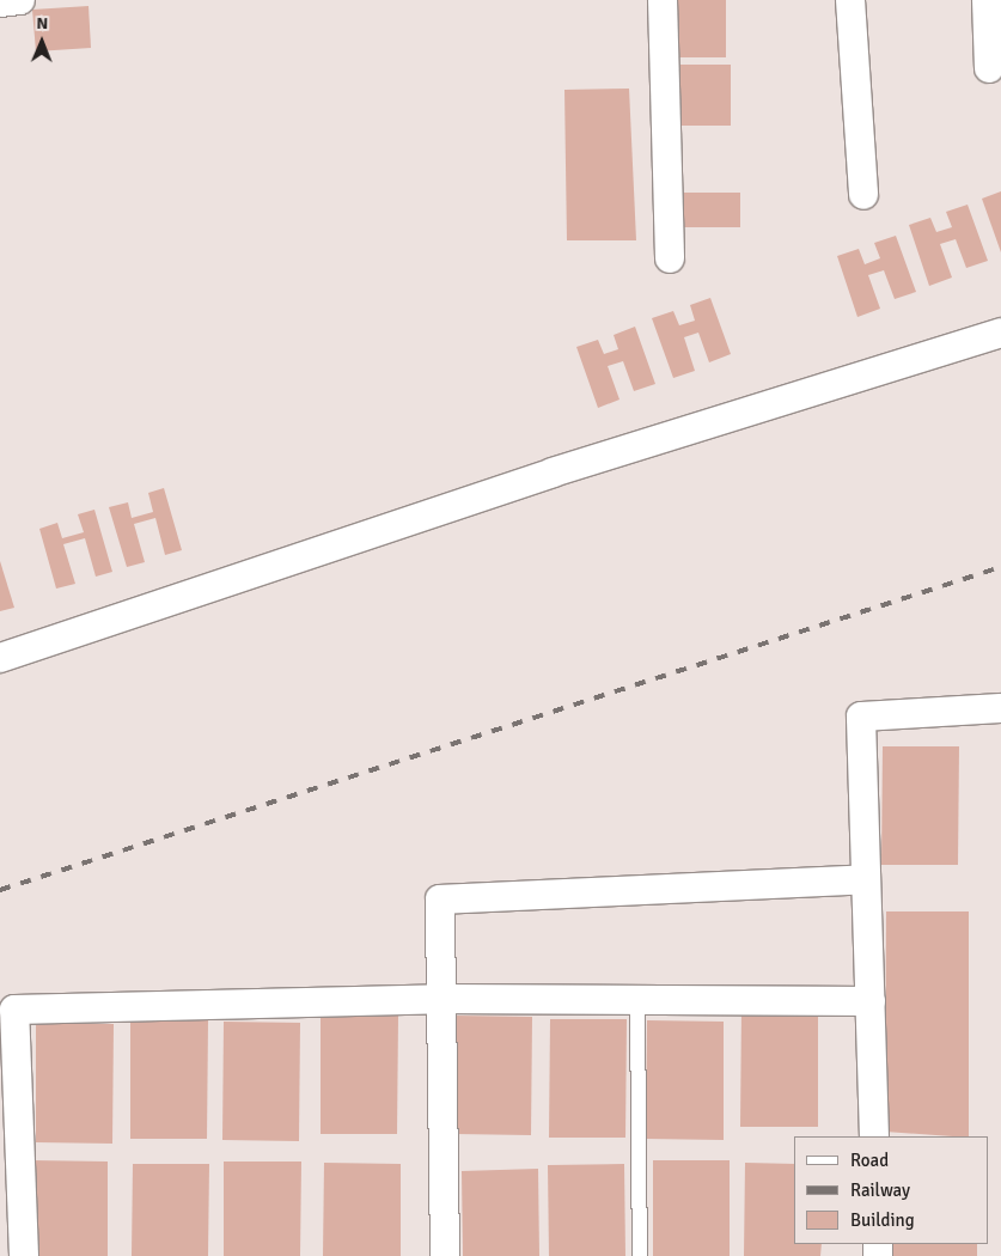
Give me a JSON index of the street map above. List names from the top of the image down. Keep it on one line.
{"legend":["Road","Railway","Building"],"north":"top"}
